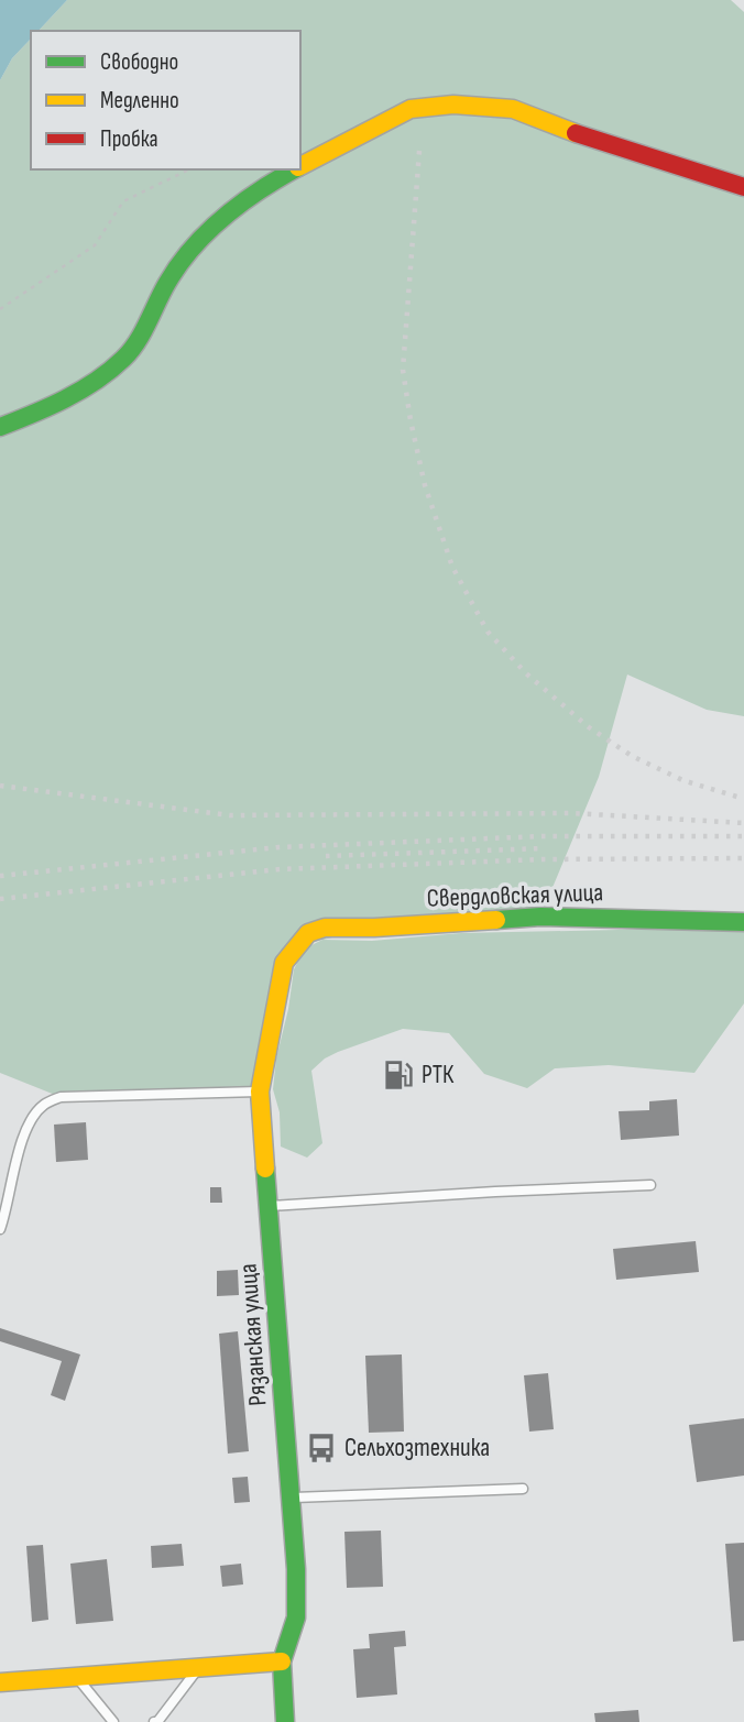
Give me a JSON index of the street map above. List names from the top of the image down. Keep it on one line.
{"streets":{"main road":["Свердловская улица","Рязанская улица"]},"crossings":[["Свердловская улица","Рязанская улица"]],"places":{"fuel station":["РТК"],"bus stop":["Сельхозтехника"]},"legend":["Свободно","Медленно","Пробка"]}
